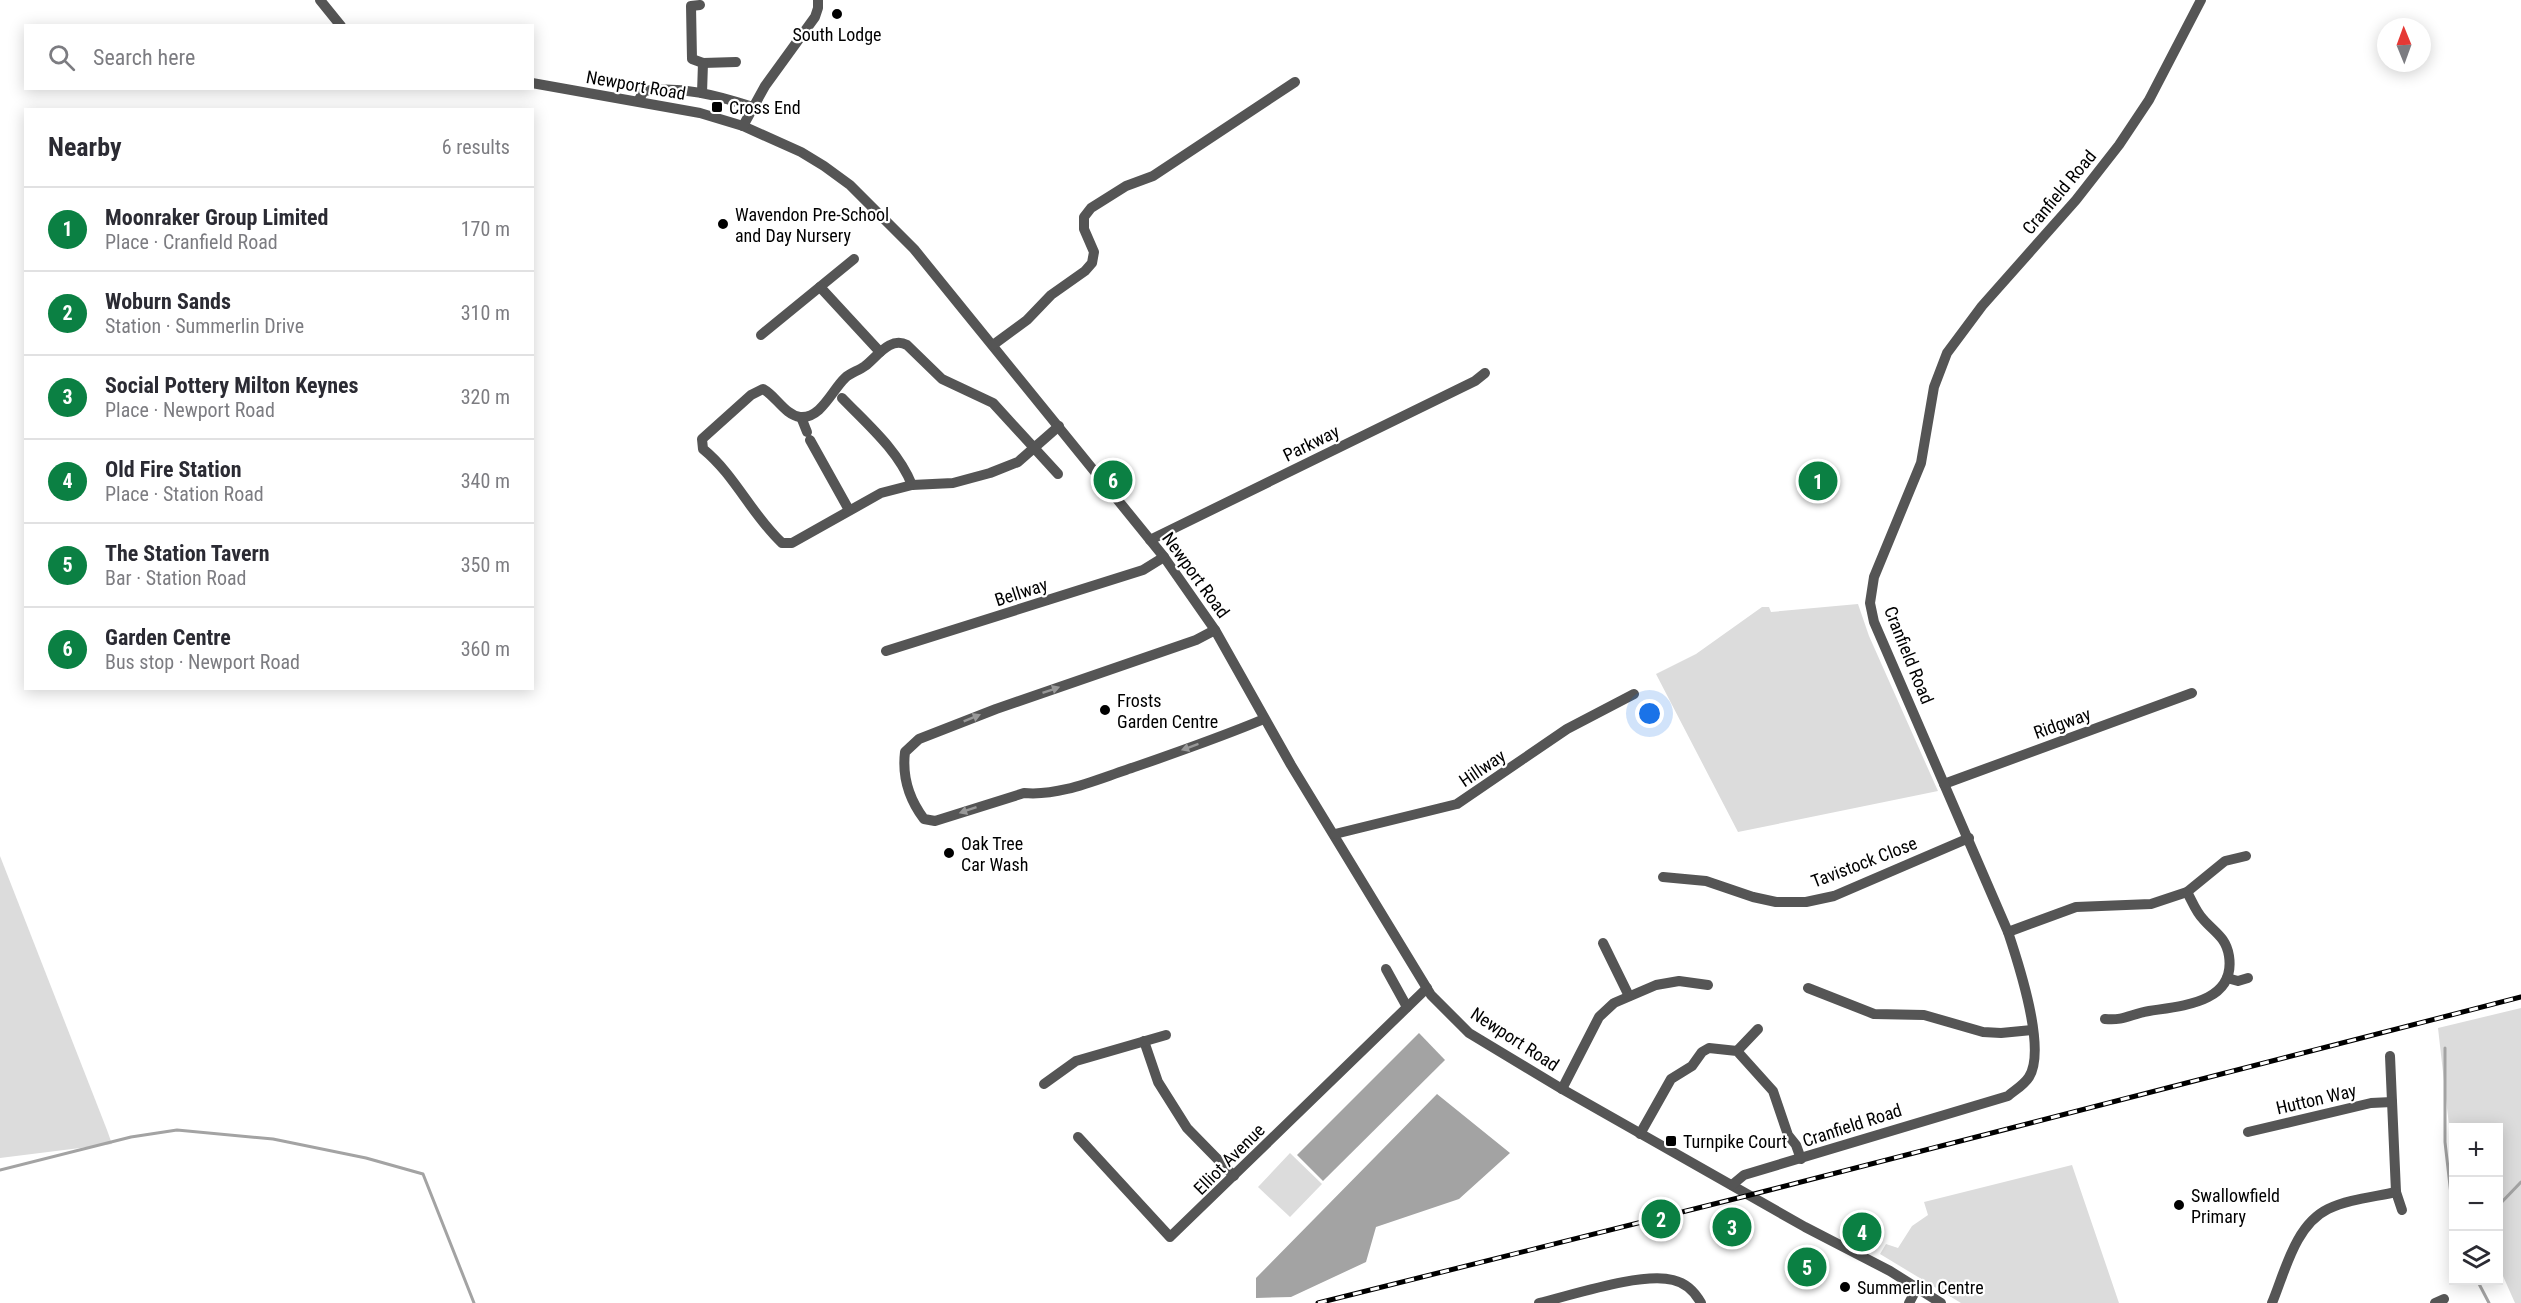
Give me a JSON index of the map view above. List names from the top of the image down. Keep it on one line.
{"streets":{"street":["Newport Road","Cranfield Road","Parkway","Bellway","Ridgway","Hillway","Tavistock Close","Hutton Way","Elliot Avenue"]},"crossings":[["Newport Road","Cranfield Road"],["Newport Road","Parkway"],["Newport Road","Bellway"],["Newport Road","Hillway"],["Newport Road","Elliot Avenue"],["Cranfield Road","Ridgway"],["Cranfield Road","Tavistock Close"]],"places":{"other":["South Lodge","Wavendon Pre-School and Day Nursery","Frosts Garden Centre","Oak Tree Car Wash","Swallowfield Primary","Summerlin Centre"],"transit":["Cross End","Turnpike Court"]},"north":"top","page":{"search":"Search here","heading":["Nearby","6 results"],"list":[{"mark":"1","name":"Moonraker Group Limited","note":"Place · Cranfield Road","value":"170 m"},{"mark":"2","name":"Woburn Sands","note":"Station · Summerlin Drive","value":"310 m"},{"mark":"3","name":"Social Pottery Milton Keynes","note":"Place · Newport Road","value":"320 m"},{"mark":"4","name":"Old Fire Station","note":"Place · Station Road","value":"340 m"},{"mark":"5","name":"The Station Tavern","note":"Bar · Station Road","value":"350 m"},{"mark":"6","name":"Garden Centre","note":"Bus stop · Newport Road","value":"360 m"}],"pins":["6","1","2","3","4","5"],"map_buttons":["+","−"]}}
